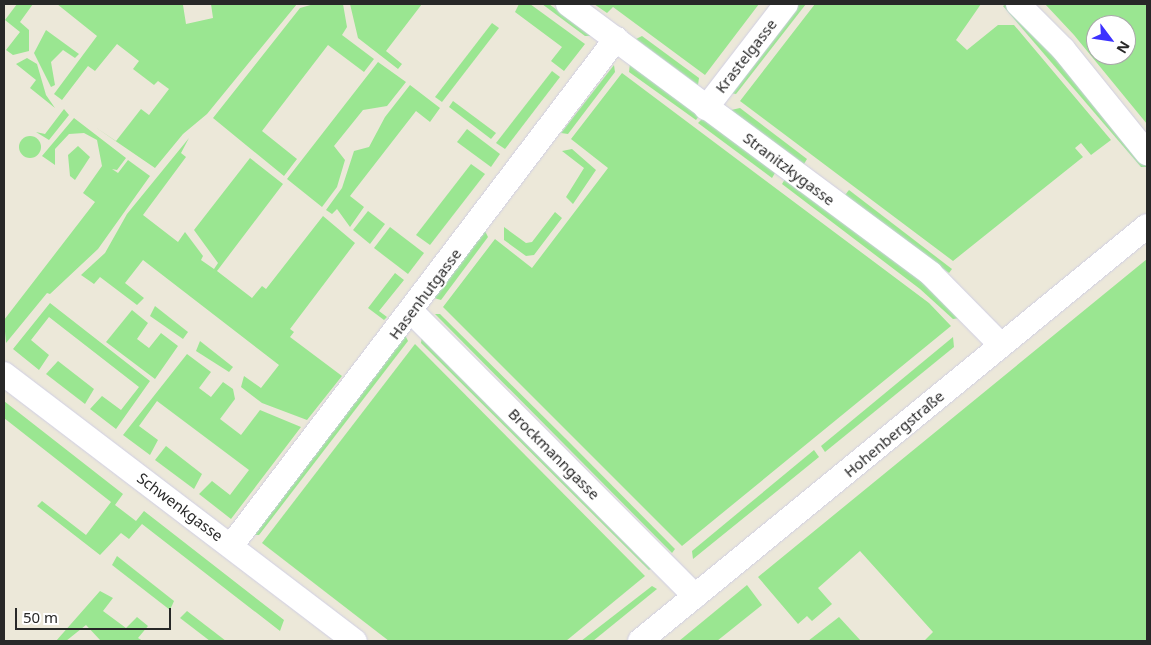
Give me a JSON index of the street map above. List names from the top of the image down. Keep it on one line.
{"streets":{"street":["Krastelgasse","Stranitzkygasse","Hasenhutgasse","Hohenbergstraße","Brockmanngasse","Schwenkgasse"]},"crossings":[["Krastelgasse","Stranitzkygasse"],["Stranitzkygasse","Hasenhutgasse"],["Stranitzkygasse","Hohenbergstraße"],["Hasenhutgasse","Brockmanngasse"],["Hasenhutgasse","Schwenkgasse"],["Hohenbergstraße","Brockmanngasse"]],"scale_bar":"50 m","north":"bottom right"}
